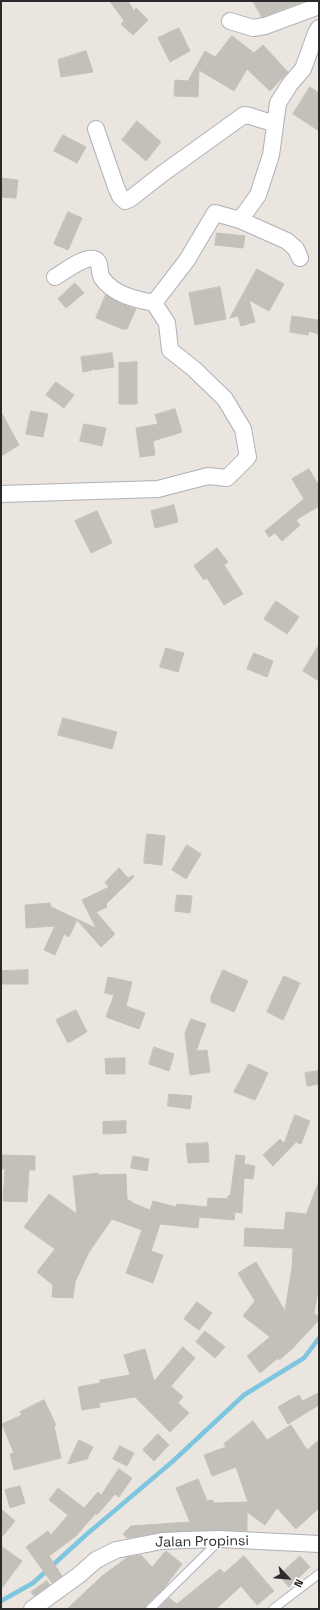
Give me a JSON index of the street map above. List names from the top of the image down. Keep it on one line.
{"streets":{"street":["Jalan Propinsi"]},"north":"bottom right"}
